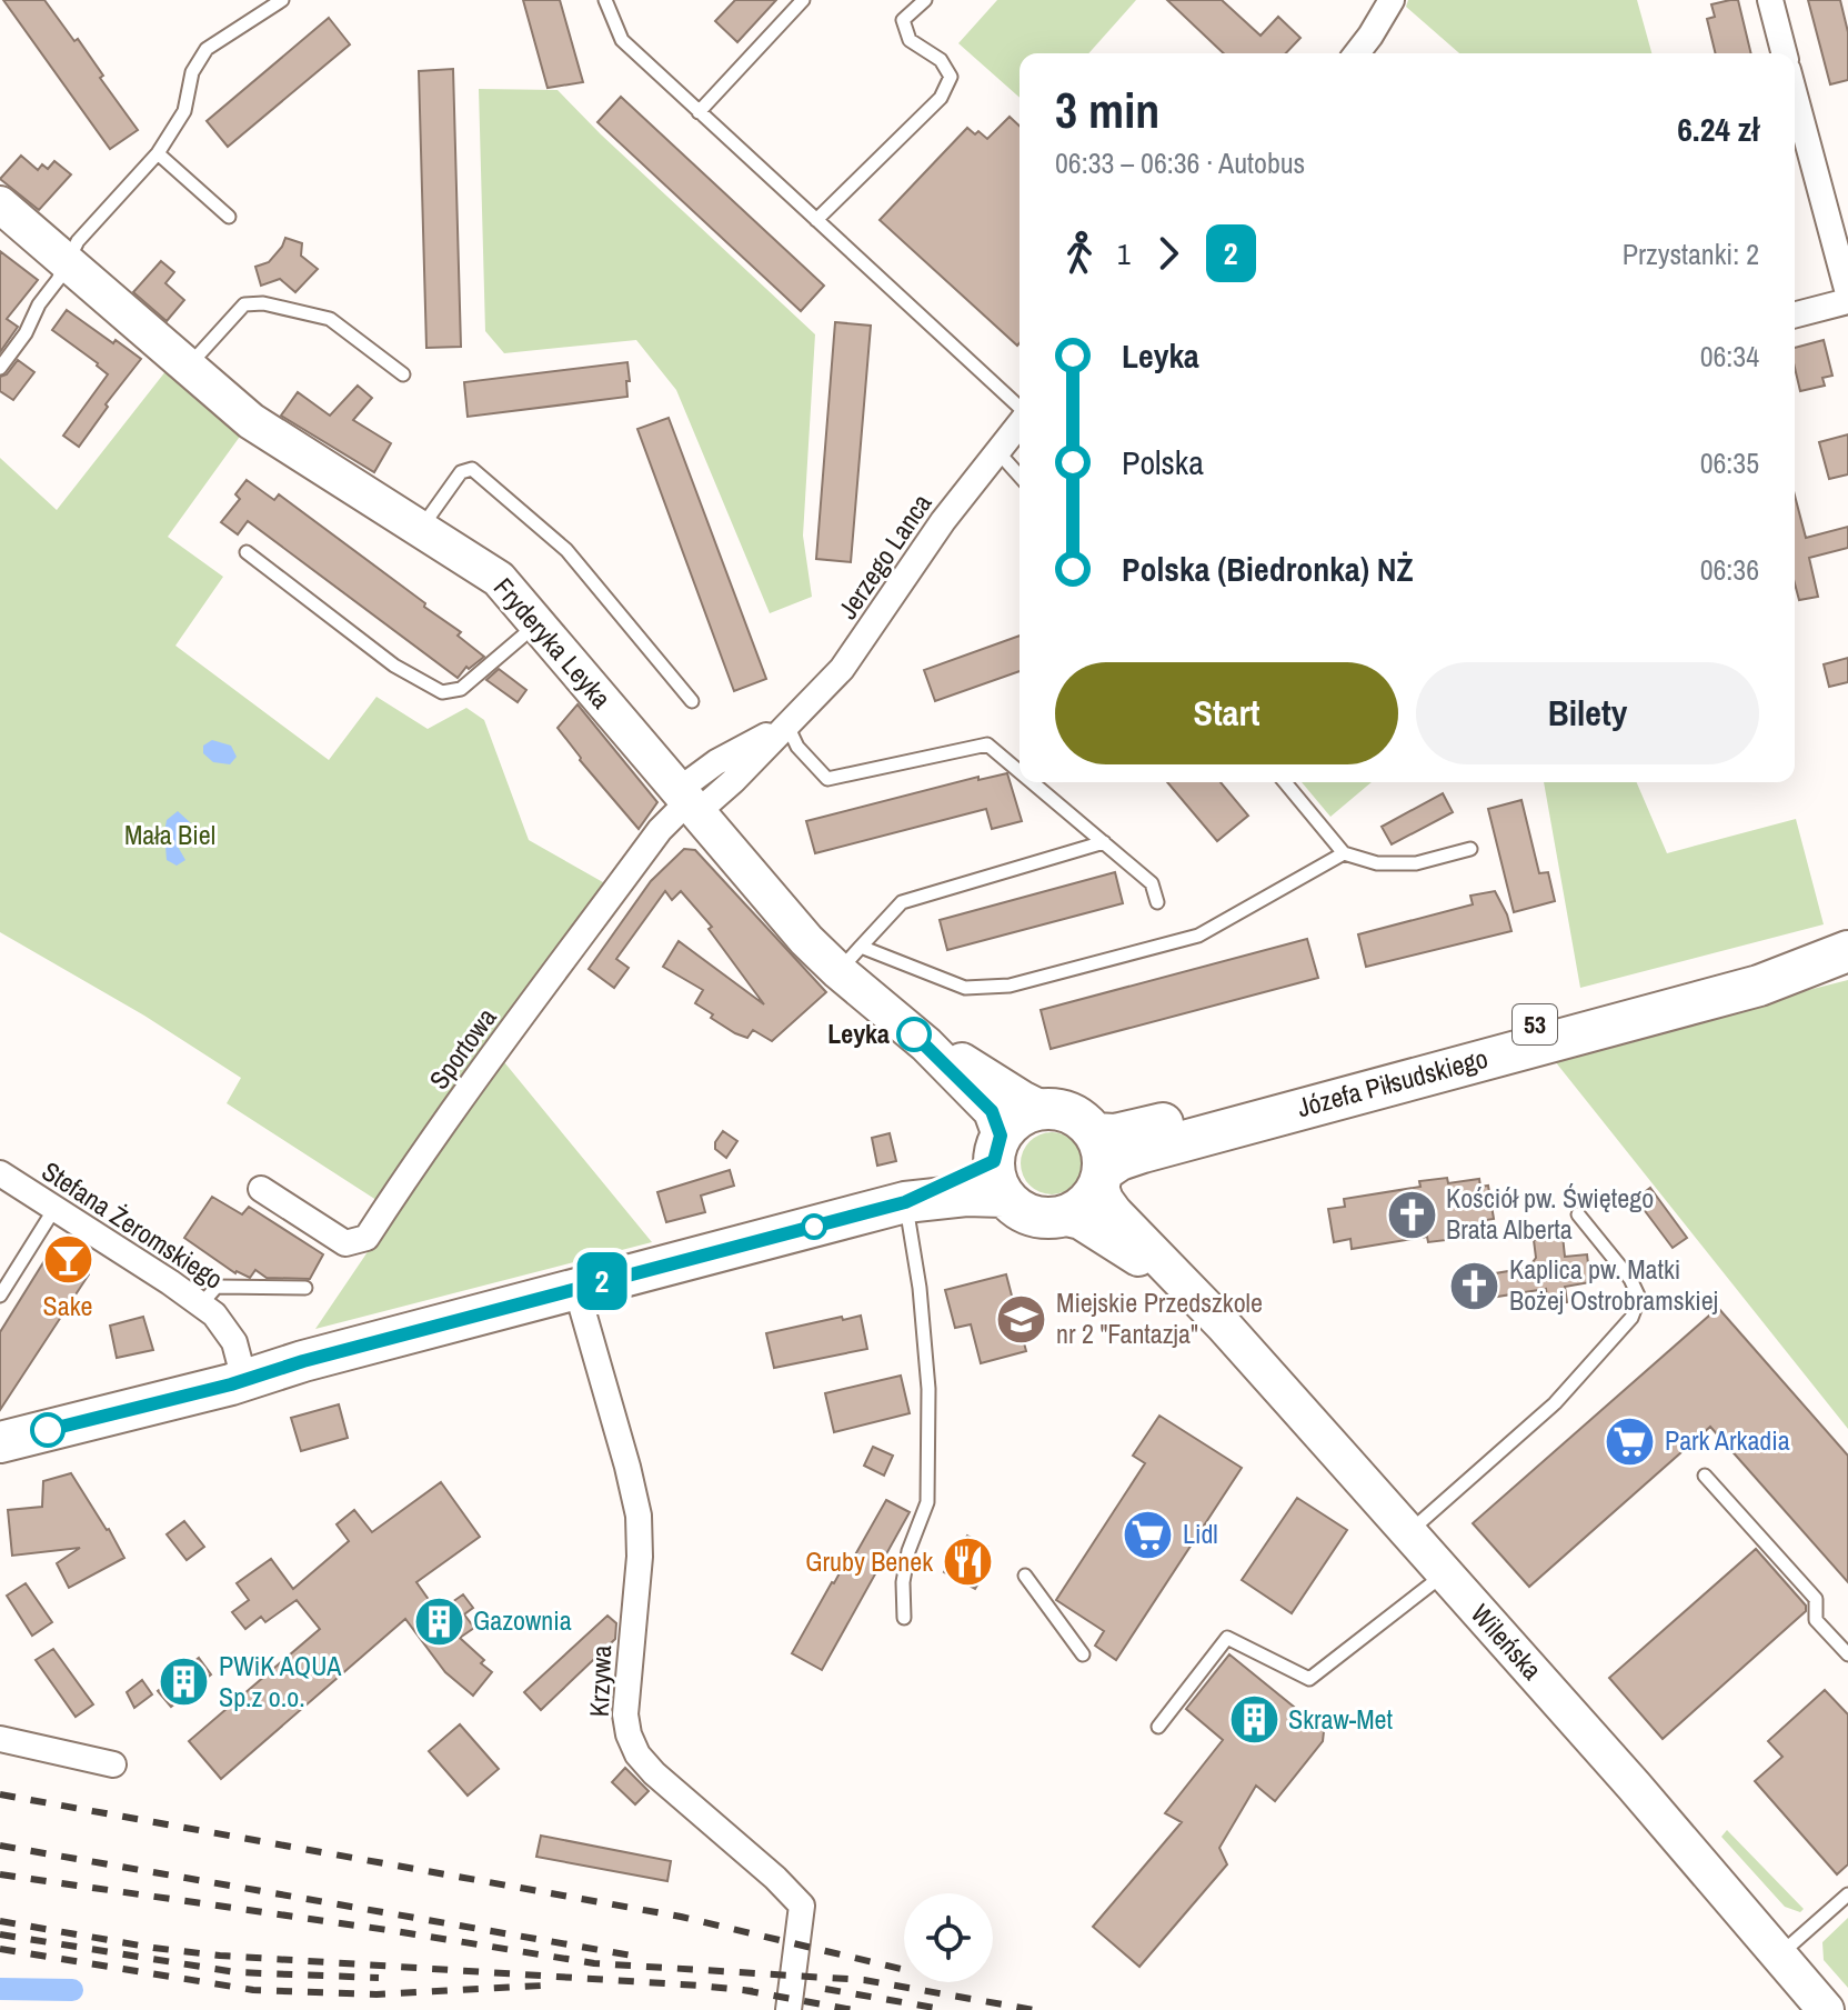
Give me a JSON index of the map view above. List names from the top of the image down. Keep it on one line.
{"streets":{"main road":["53","Józefa Piłsudskiego"],"street":["Jerzego Lanca","Fryderyka Leyka","Sportowa","Stefana Żeromskiego","Wileńska","Krzywa"]},"crossings":[["Jerzego Lanca","Fryderyka Leyka"],["Jerzego Lanca","Sportowa"],["Fryderyka Leyka","53"],["Fryderyka Leyka","Sportowa"],["Fryderyka Leyka","Józefa Piłsudskiego"],["Fryderyka Leyka","Wileńska"],["53","Józefa Piłsudskiego"],["53","Wileńska"],["Józefa Piłsudskiego","Wileńska"]],"parks":["Mała Biel"],"places":{"other":["Leyka"],"church":["Kościół pw. Świętego Brata Alberta","Kaplica pw. Matki Bożej Ostrobramskiej"],"bar":["Sake"],"school or university":["Miejskie Przedszkole nr 2 \"Fantazja\""],"supermarket":["Park Arkadia","Lidl"],"restaurant":["Gruby Benek"],"building":["Gazownia","PWiK AQUA Sp.z o.o.","Skraw-Met"]},"lines":["bus line 2"],"page":{"on_map":"2","heading":["3 min","06:33 – 06:36 · Autobus","6.24 zł"],"legs":["1","2","Przystanki: 2"],"list":[{"name":"Leyka","value":"06:34"},{"name":"Polska","value":"06:35"},{"name":"Polska (Biedronka) NŻ","value":"06:36"}],"buttons":["Start","Bilety"]}}
